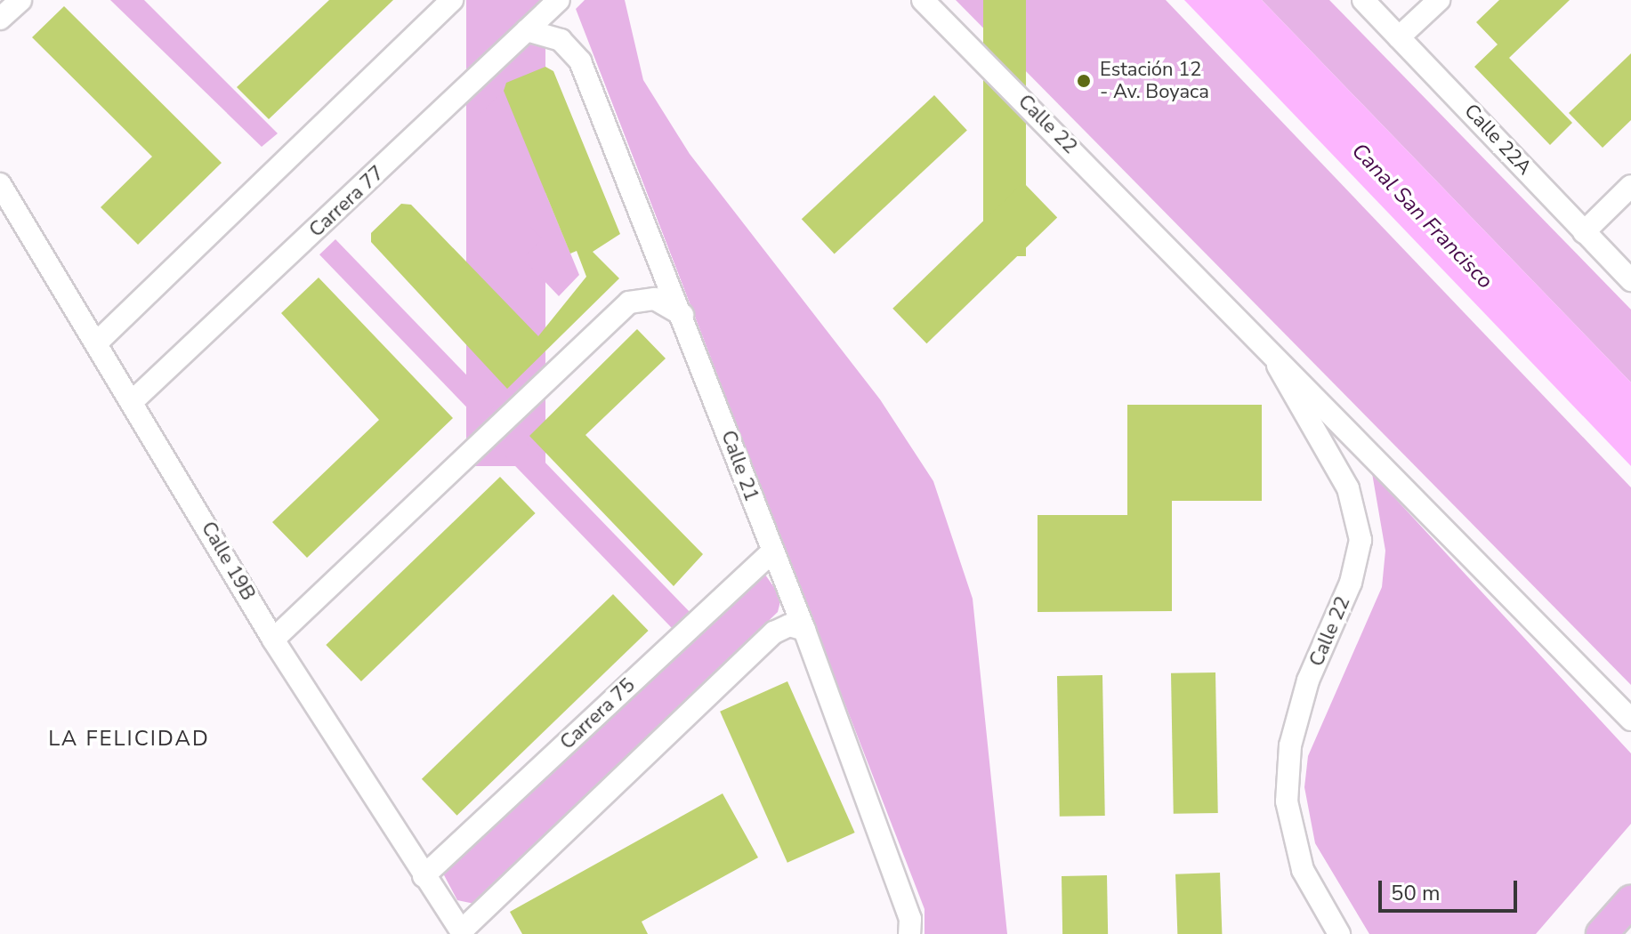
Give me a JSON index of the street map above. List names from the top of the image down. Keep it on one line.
{"streets":{"street":["Calle 22","Calle 22A","Carrera 77","Calle 21","Calle 19B","Carrera 75"]},"crossings":[["Carrera 77","Calle 21"],["Carrera 77","Calle 19B"],["Calle 21","Carrera 75"],["Calle 19B","Carrera 75"]],"districts":["LA FELICIDAD"],"water":["Canal San Francisco"],"places":["Estación 12 - Av. Boyaca"],"scale_bar":"50 m"}
